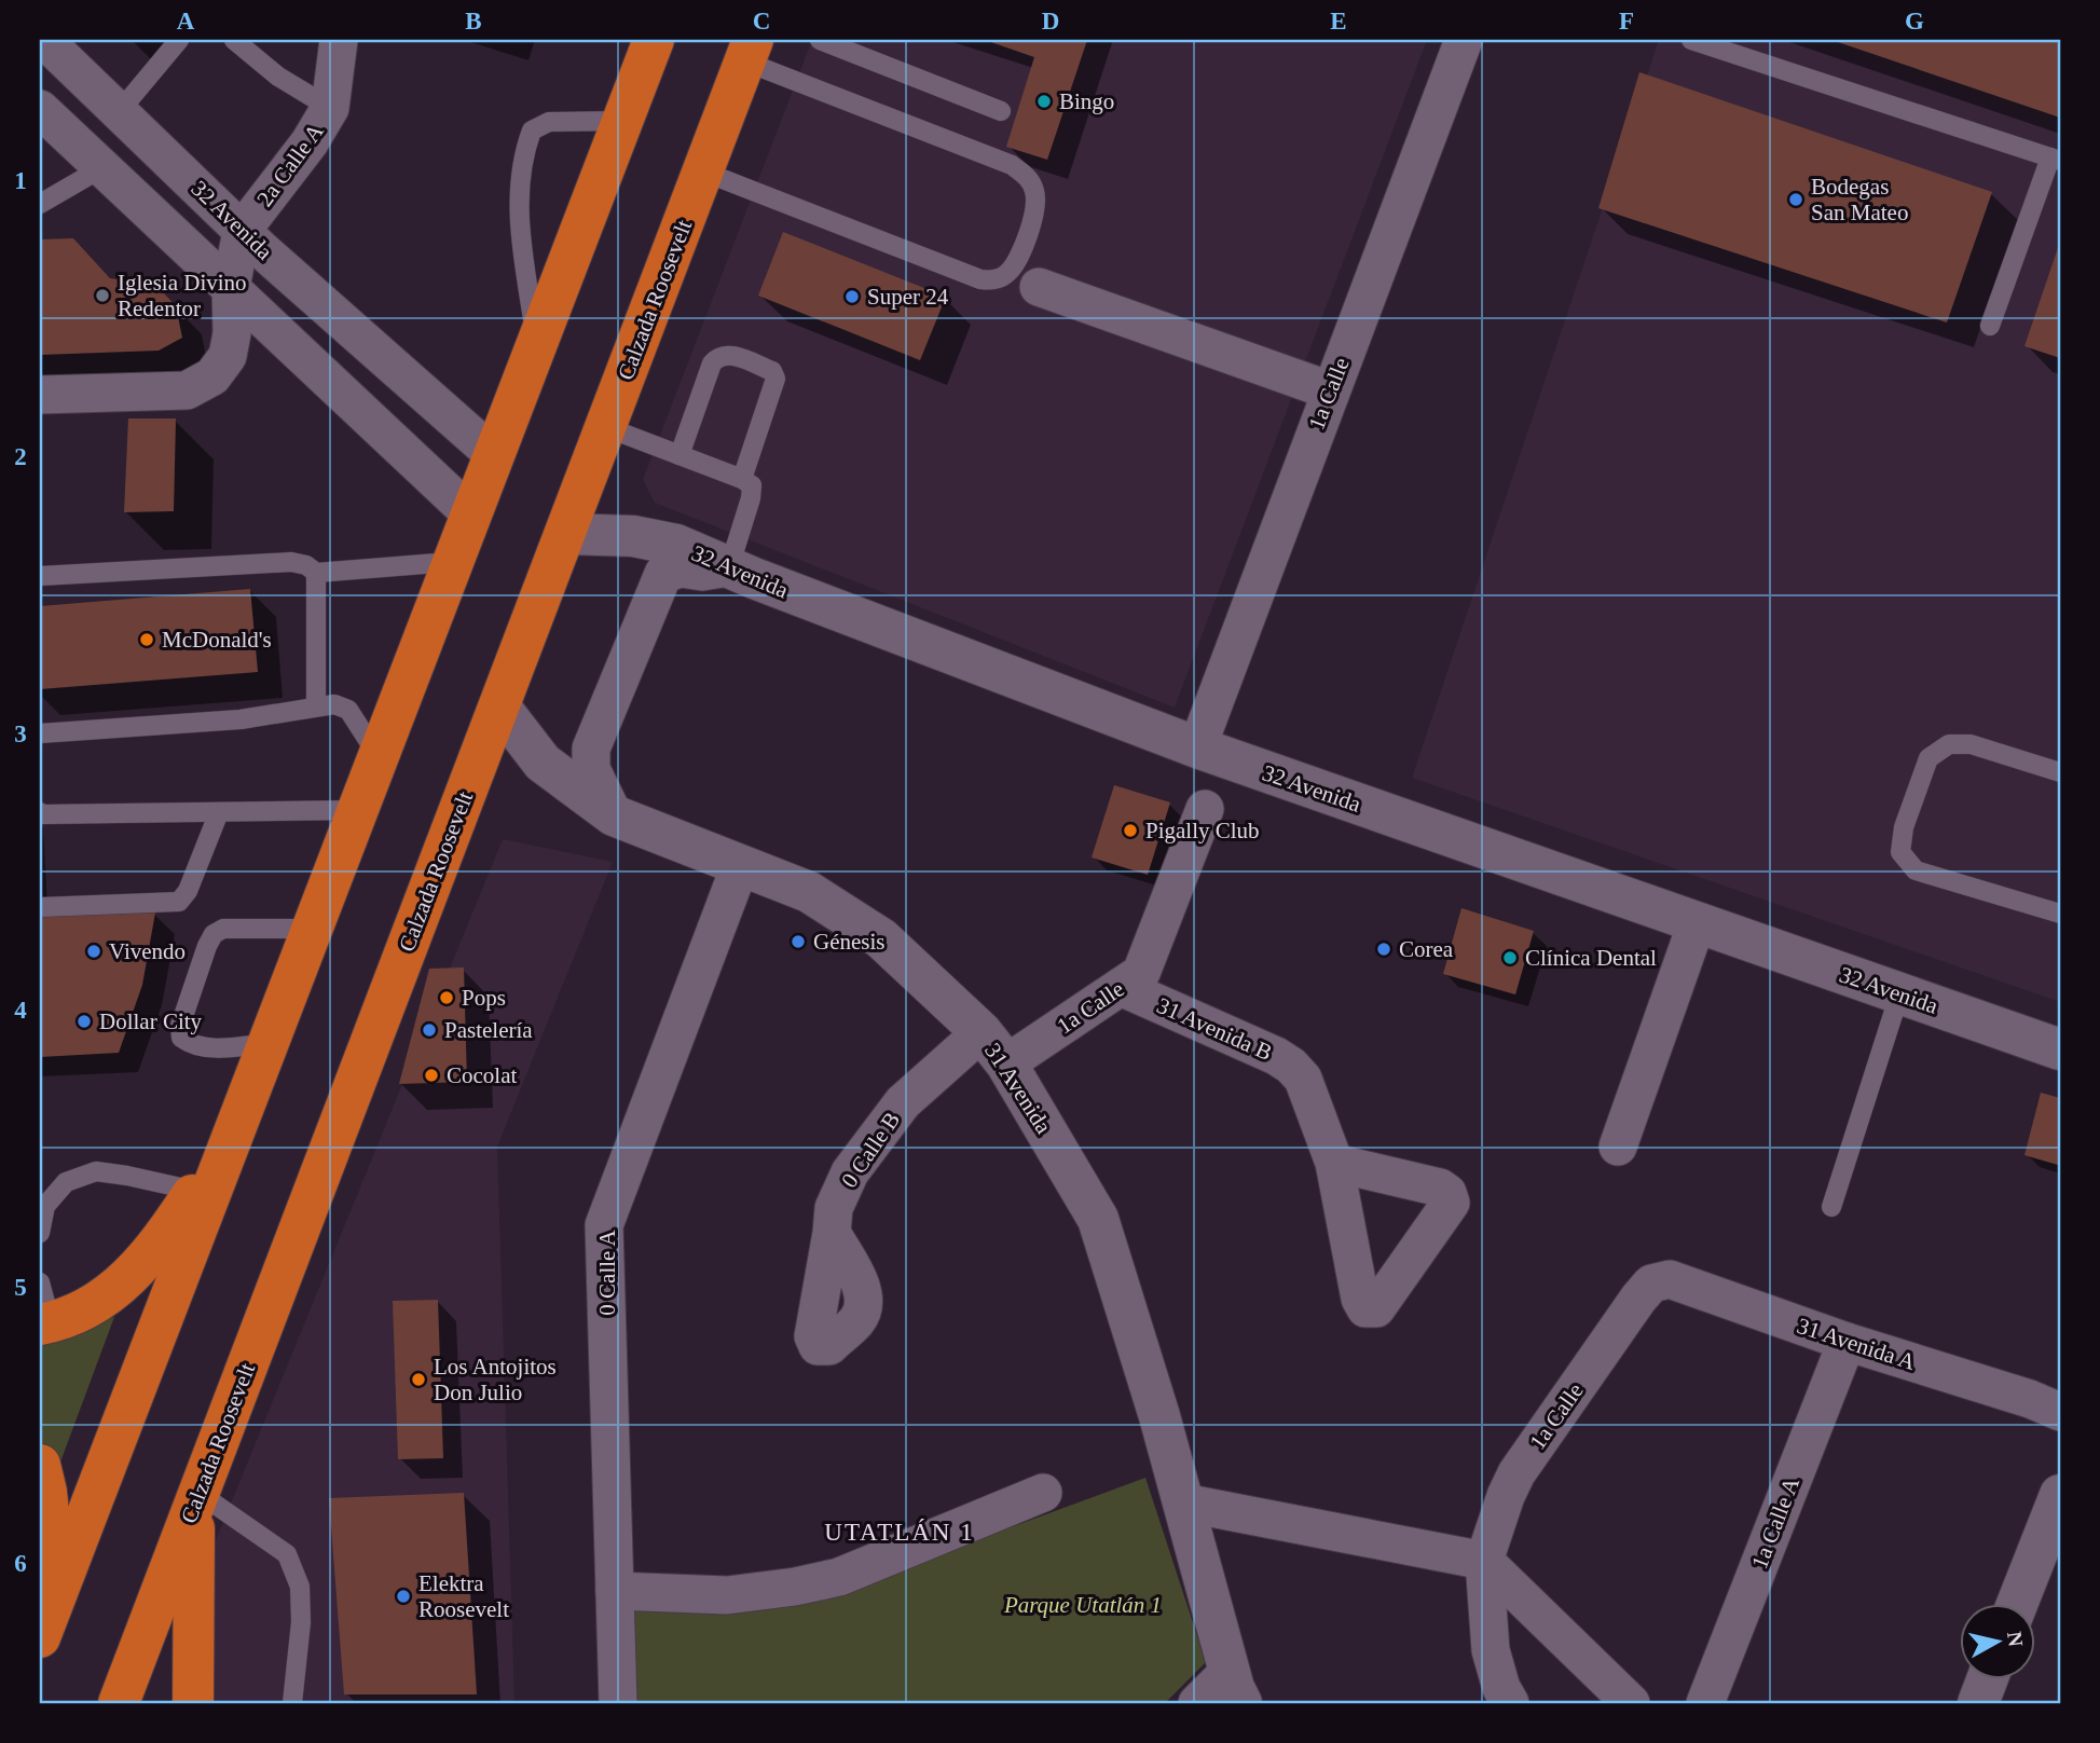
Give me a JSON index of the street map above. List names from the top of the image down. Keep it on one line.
{"streets":{"highway":["Calzada Roosevelt"],"street":["2a Calle A","32 Avenida","1a Calle","31 Avenida B","31 Avenida","0 Calle B","0 Calle A","31 Avenida A","1a Calle A"]},"crossings":[["2a Calle A","32 Avenida"],["32 Avenida","Calzada Roosevelt"],["32 Avenida","1a Calle"],["Calzada Roosevelt","31 Avenida"],["1a Calle","31 Avenida B"],["1a Calle","31 Avenida"],["1a Calle","31 Avenida A"],["31 Avenida","0 Calle B"],["31 Avenida","0 Calle A"],["31 Avenida A","1a Calle A"]],"districts":["UTATLÁN 1"],"parks":["Parque Utatlán 1"],"places":["Bingo","Bodegas San Mateo","Iglesia Divino Redentor","Super 24","McDonald's","Pigally Club","Génesis","Corea","Vivendo","Clínica Dental","Pops","Dollar City","Pastelería","Cocolat","Los Antojitos Don Julio","Elektra Roosevelt"],"north":"right","grid":{"columns":["A","B","C","D","E","F","G"],"rows":["1","2","3","4","5","6"]}}
